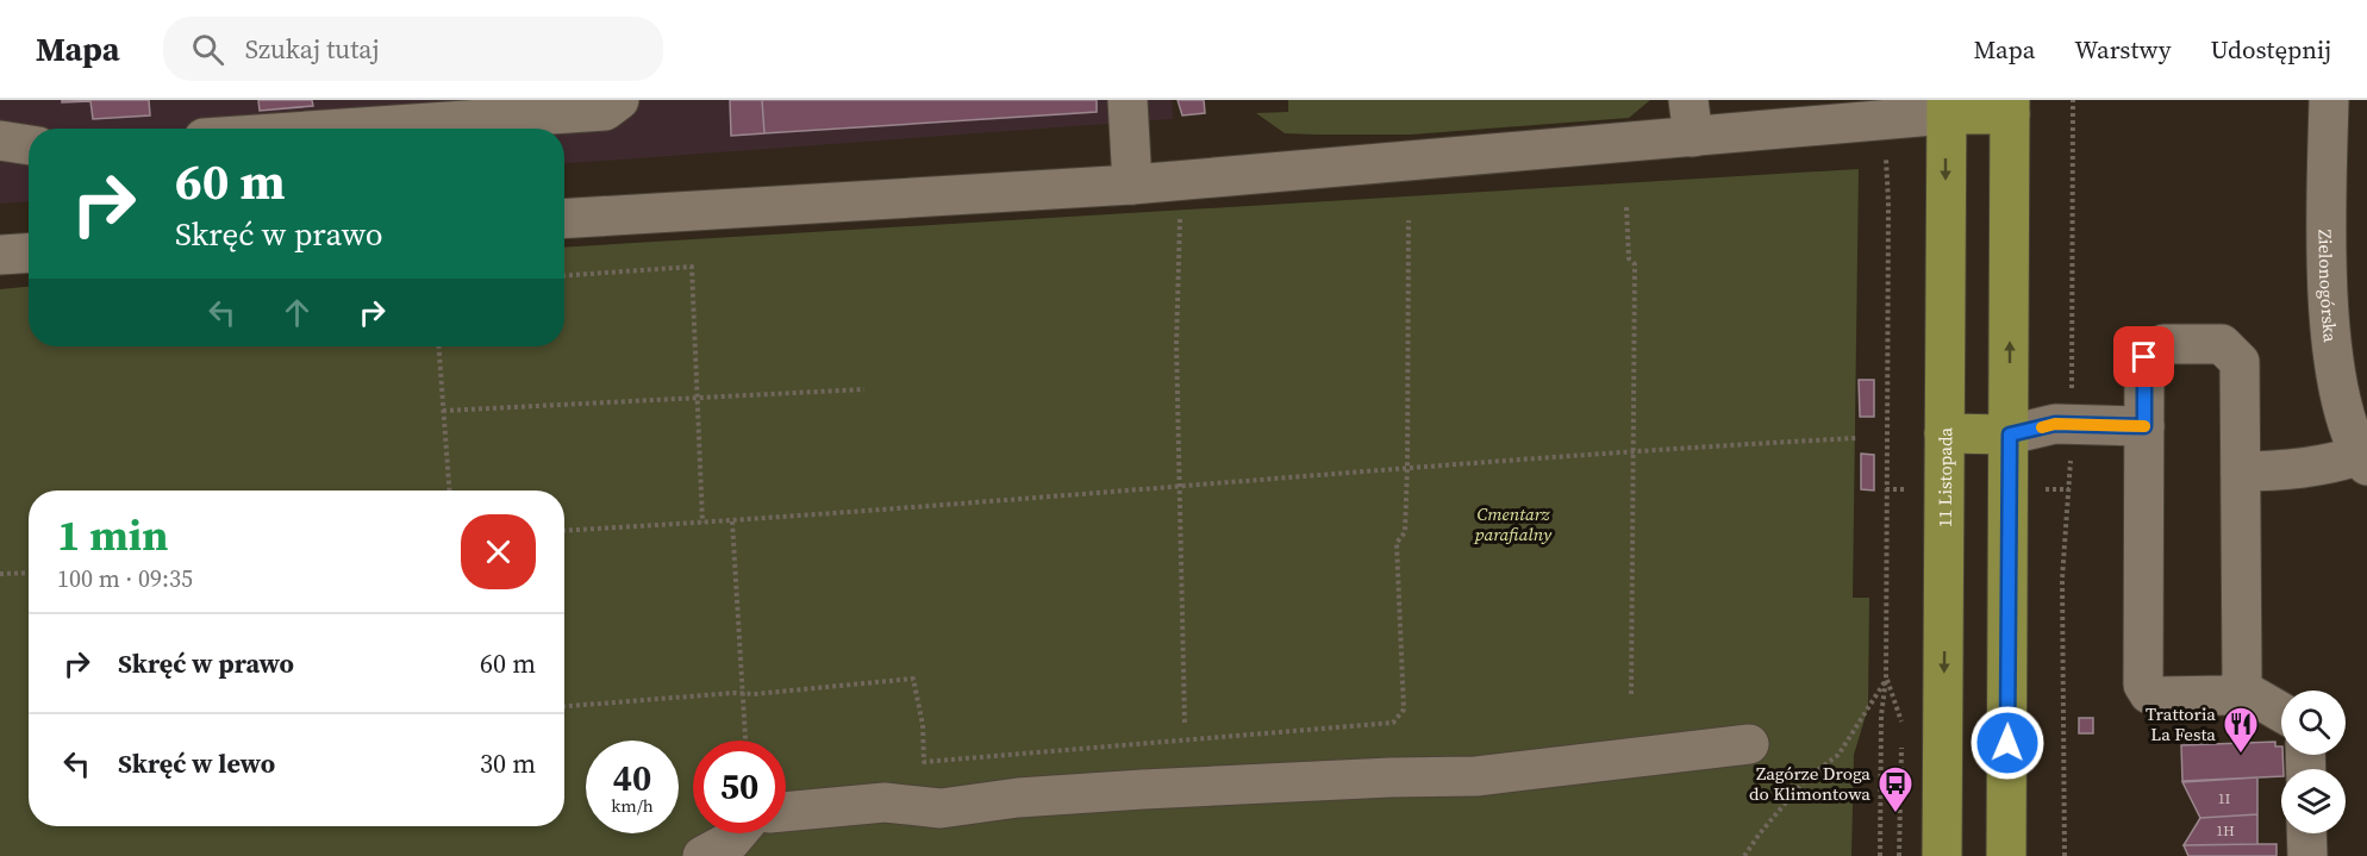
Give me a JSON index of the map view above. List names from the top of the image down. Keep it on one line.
{"streets":{"main road":["11 Listopada"],"street":["Zielonogórska"]},"parks":["Cmentarz parafialny"],"places":{"restaurant":["Trattoria La Festa"],"bus stop":["Zagórze Droga do Klimontowa"]},"house_numbers":["1I","1H"],"page":{"header":"Mapa","search":"Szukaj tutaj","nav":["Mapa","Warstwy","Udostępnij"],"turn":["60 m","Skręć w prawo"],"heading":["1 min","100 m · 09:35"],"list":[{"name":"Skręć w prawo","value":"60 m"},{"name":"Skręć w lewo","value":"30 m"}],"speed":"40 km/h","limit":"50"}}
